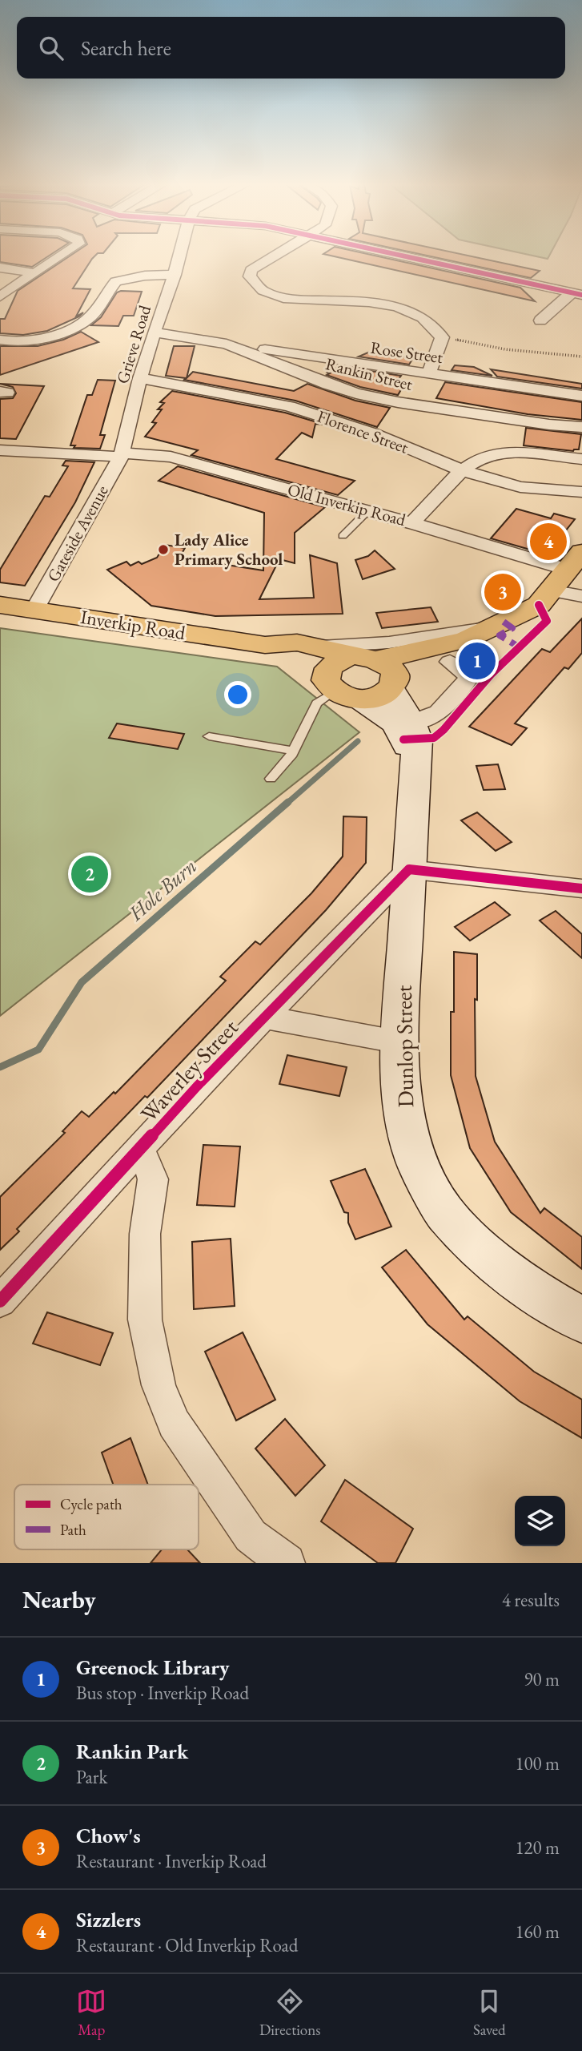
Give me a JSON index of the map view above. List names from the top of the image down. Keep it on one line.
{"streets":{"highway":["Inverkip Road"],"main road":["Dunlop Street"],"street":["Grieve Road","Rose Street","Rankin Street","Florence Street","Old Inverkip Road","Gateside Avenue","Waverley Street"]},"crossings":[["Grieve Road","Rankin Street"],["Grieve Road","Florence Street"],["Grieve Road","Old Inverkip Road"],["Grieve Road","Gateside Avenue"],["Rose Street","Rankin Street"],["Old Inverkip Road","Gateside Avenue"],["Gateside Avenue","Inverkip Road"],["Dunlop Street","Waverley Street"]],"water":["Hole Burn"],"places":["Lady Alice Primary School"],"legend":["Cycle path","Path"],"page":{"search":"Search here","pins":["4","3","1","2"],"heading":["Nearby","4 results"],"list":[{"mark":"1","name":"Greenock Library","note":"Bus stop · Inverkip Road","value":"90 m"},{"mark":"2","name":"Rankin Park","note":"Park","value":"100 m"},{"mark":"3","name":"Chow's","note":"Restaurant · Inverkip Road","value":"120 m"},{"mark":"4","name":"Sizzlers","note":"Restaurant · Old Inverkip Road","value":"160 m"}],"nav":["Map","Directions","Saved"]}}
